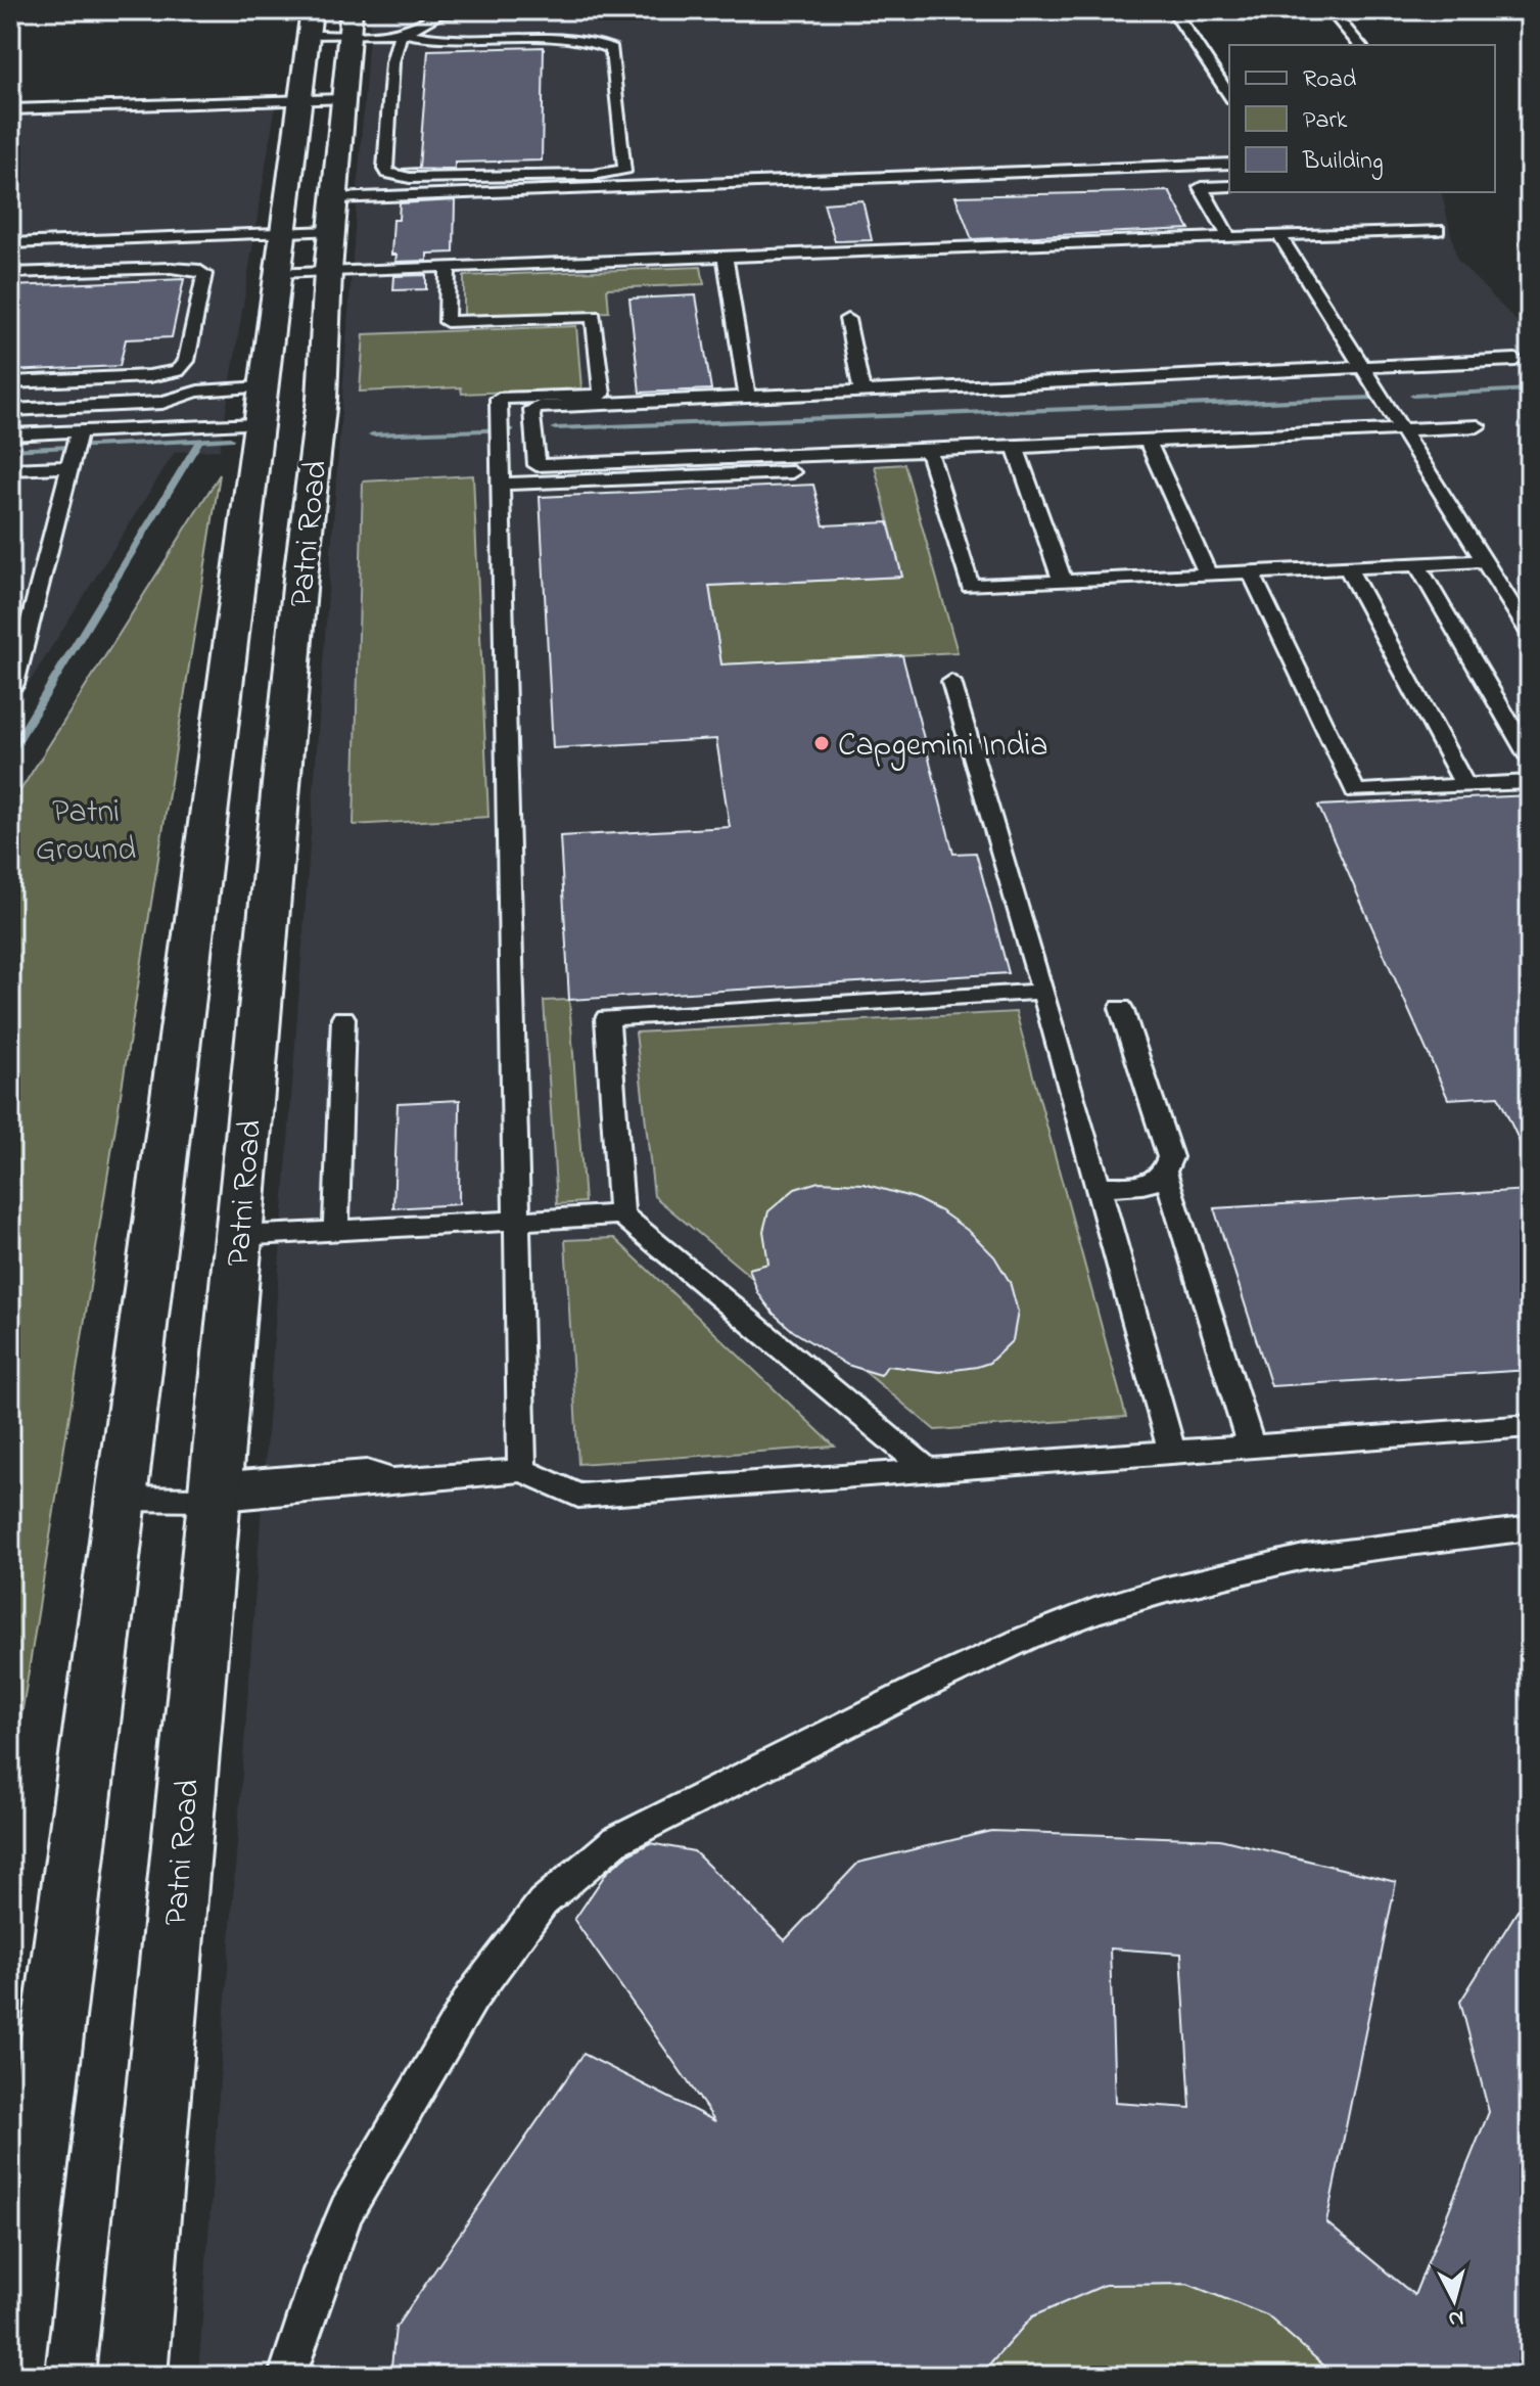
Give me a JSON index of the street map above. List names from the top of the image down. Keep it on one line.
{"streets":{"main road":["Patni Road"]},"parks":["Patni Ground"],"places":["Capgemini India"],"legend":["Road","Park","Building"],"north":"bottom"}
